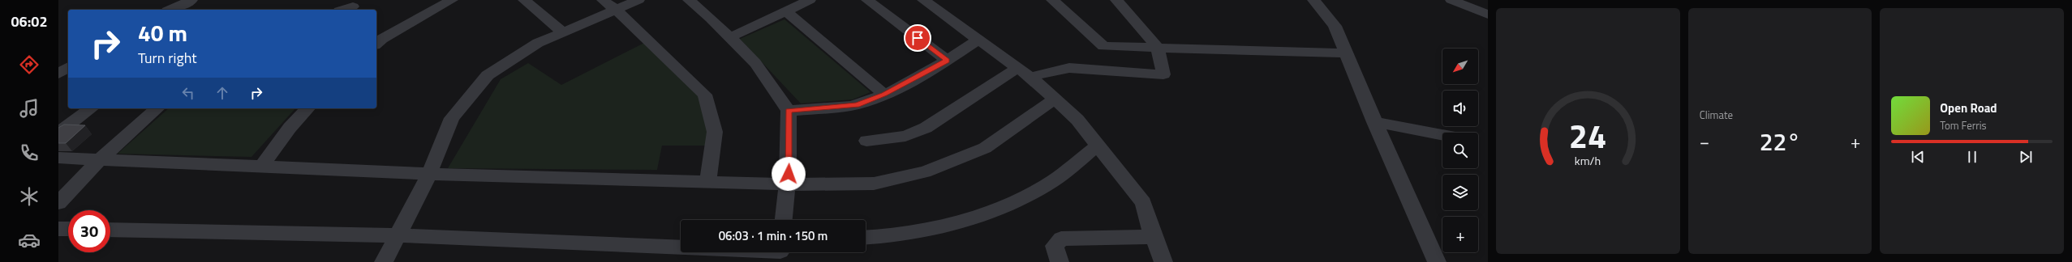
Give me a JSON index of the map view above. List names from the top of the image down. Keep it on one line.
{"north":"bottom left","page":{"tabs":"06:02","tile":"Climate","turn":["40 m","Turn right"],"map_buttons":"+","song":["Open Road","Tom Ferris"],"heat":["−","22°","+"],"limit":"30","trip":"06:03 · 1 min · 150 m","gauge":["24","km/h"]}}
